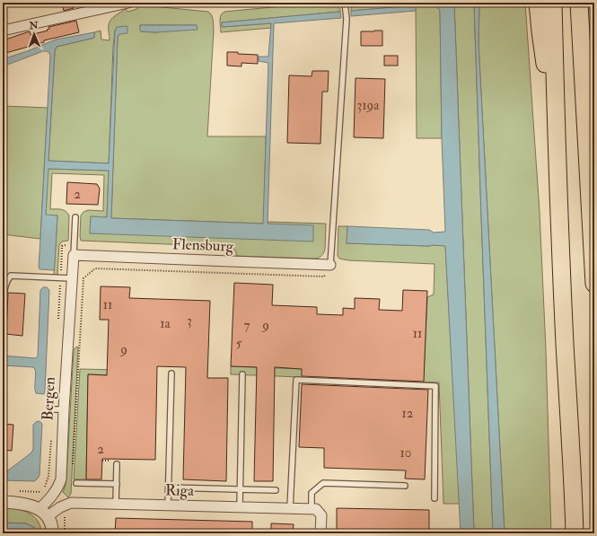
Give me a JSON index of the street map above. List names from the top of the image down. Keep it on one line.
{"streets":{"street":["Flensburg","Bergen","Riga"]},"crossings":[["Flensburg","Bergen"],["Bergen","Riga"]],"house_numbers":["319a","2","11","3","1a","7","9","11","5","9","12","2","10"],"north":"top"}
